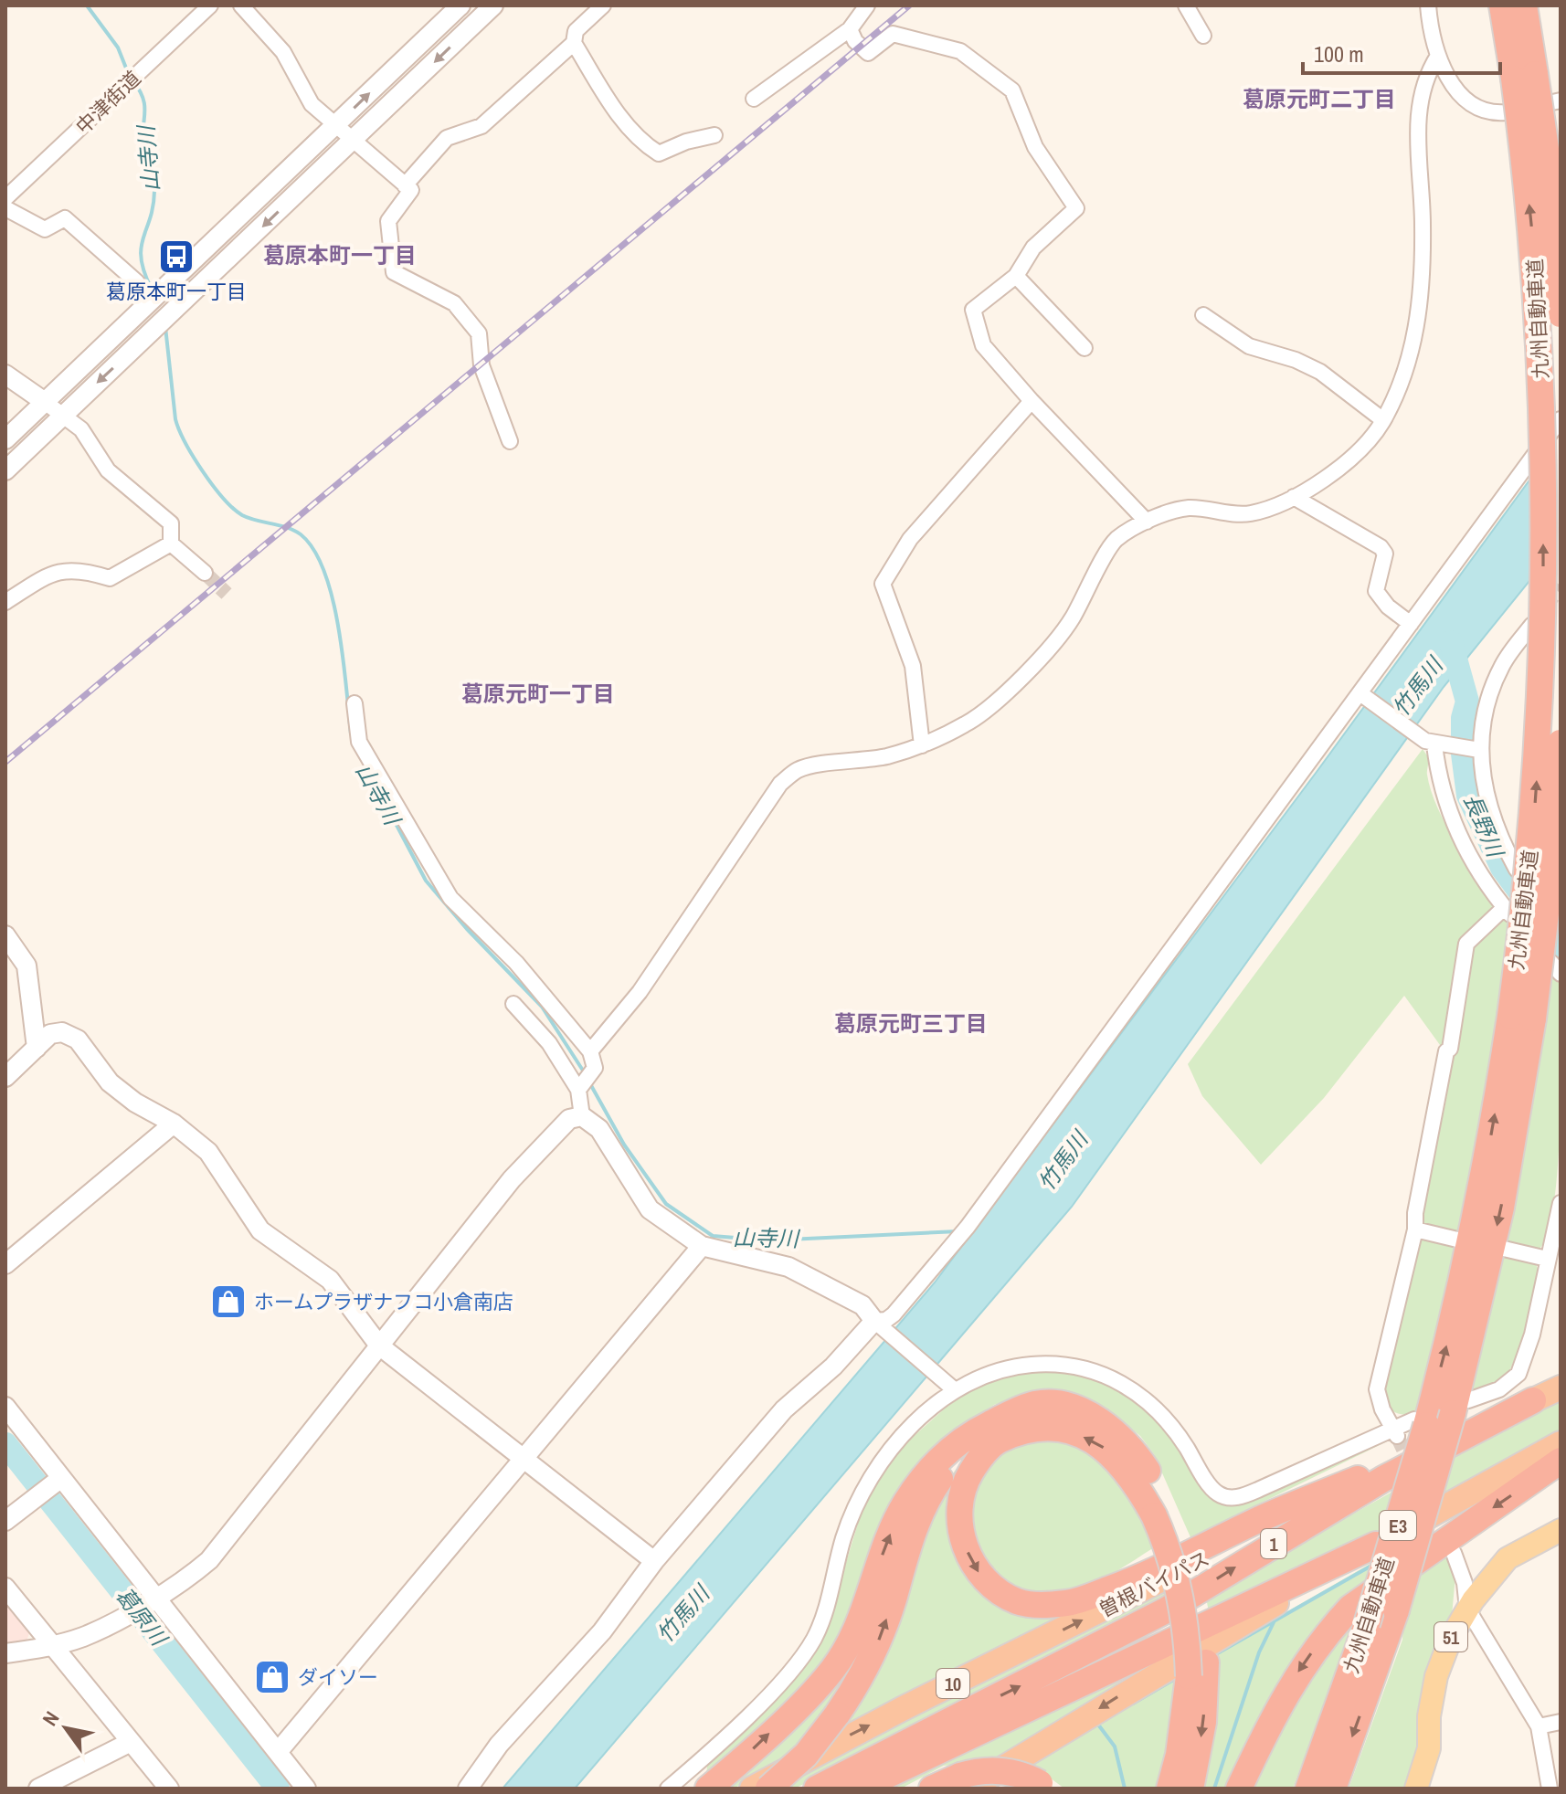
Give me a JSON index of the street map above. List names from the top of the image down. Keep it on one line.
{"streets":{"highway":["九州自動車道","E3","1","曽根バイパス","10"],"main road":["51"],"street":["中津街道"]},"crossings":[["1","曽根バイパス"]],"districts":["葛原元町二丁目","葛原本町一丁目","葛原元町一丁目","葛原元町三丁目"],"water":["山寺川","竹馬川","長野川","葛原川"],"places":{"bus stop":["葛原本町一丁目"],"shop":["ホームプラザナフコ小倉南店","ダイソー"]},"scale_bar":"100 m","north":"top left"}
